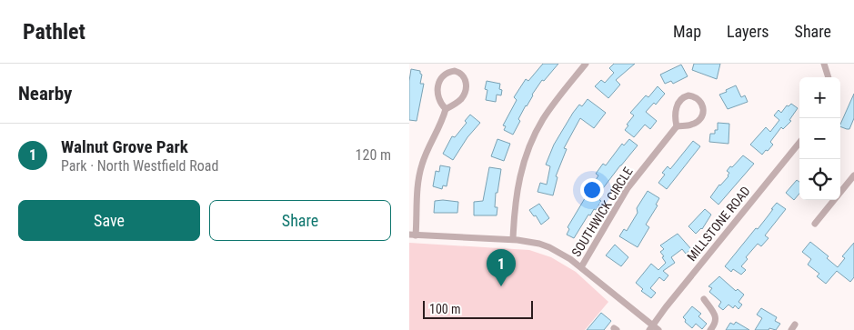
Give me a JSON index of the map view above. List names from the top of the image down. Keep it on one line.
{"streets":{"street":["SOUTHWICK CIRCLE","MILLSTONE ROAD"]},"scale_bar":"100 m","page":{"header":"Pathlet","nav":["Map","Layers","Share"],"heading":"Nearby","map_buttons":["+","−"],"list":[{"mark":"1","name":"Walnut Grove Park","note":"Park · North Westfield Road","value":"120 m"}],"buttons":["Save","Share"],"pins":"1","scale":"100 m"}}
